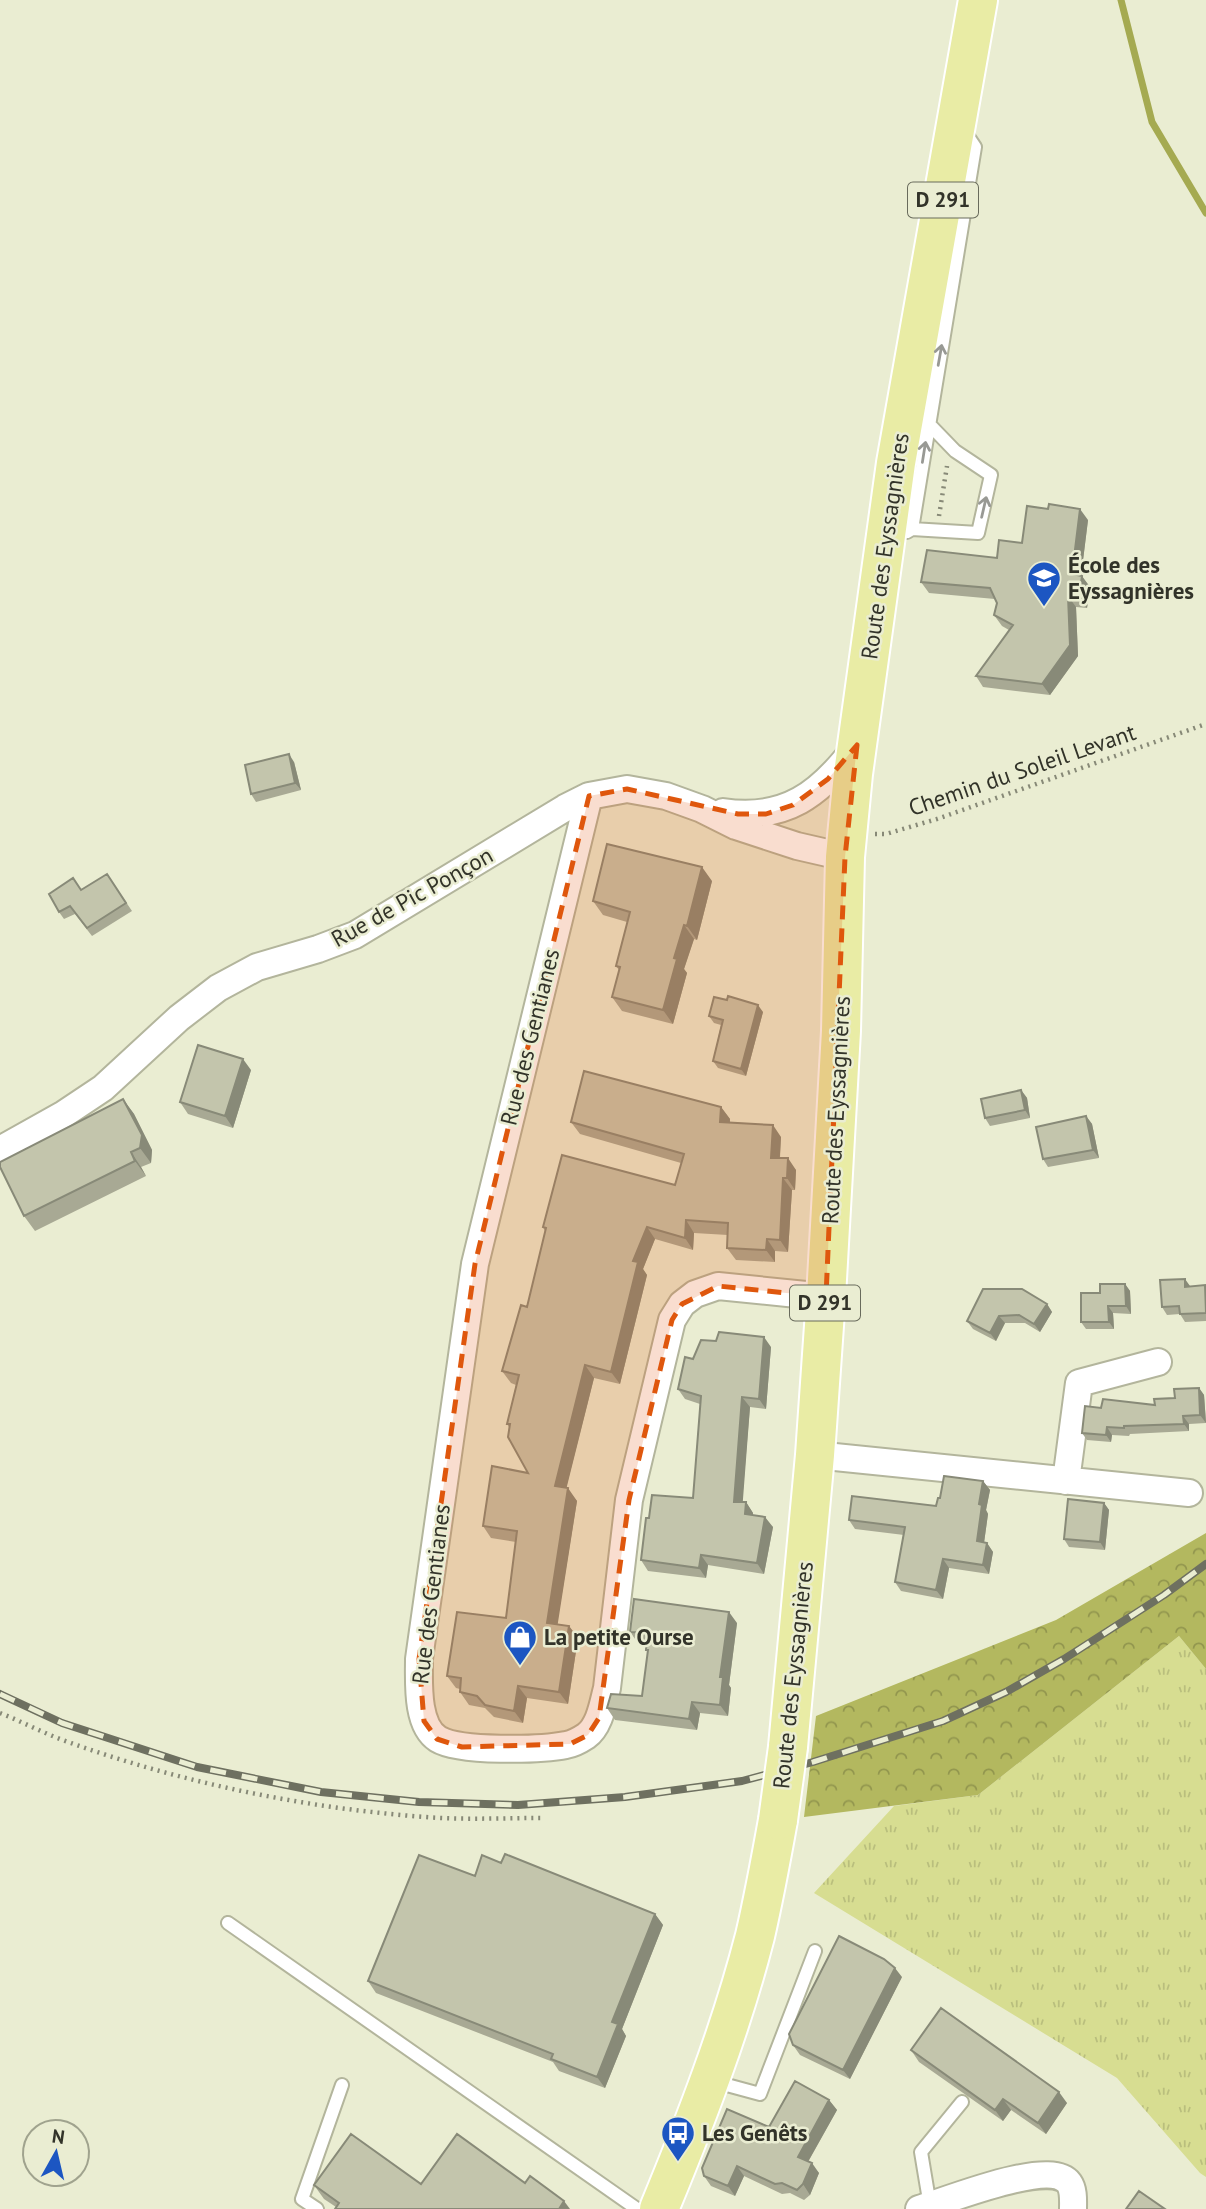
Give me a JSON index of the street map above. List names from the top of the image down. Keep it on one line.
{"streets":{"main road":["D 291","Route des Eyssagnières"],"street":["Rue de Pic Ponçon","Rue des Gentianes"],"path":["Chemin du Soleil Levant"]},"crossings":[["Route des Eyssagnières","Chemin du Soleil Levant"],["Route des Eyssagnières","Rue de Pic Ponçon"],["Route des Eyssagnières","Rue des Gentianes"],["Chemin du Soleil Levant","Rue de Pic Ponçon"],["Rue de Pic Ponçon","Rue des Gentianes"]],"places":{"school or university":["École des Eyssagnières"],"shop":["La petite Ourse"],"bus stop":["Les Genêts"]},"north":"top"}
